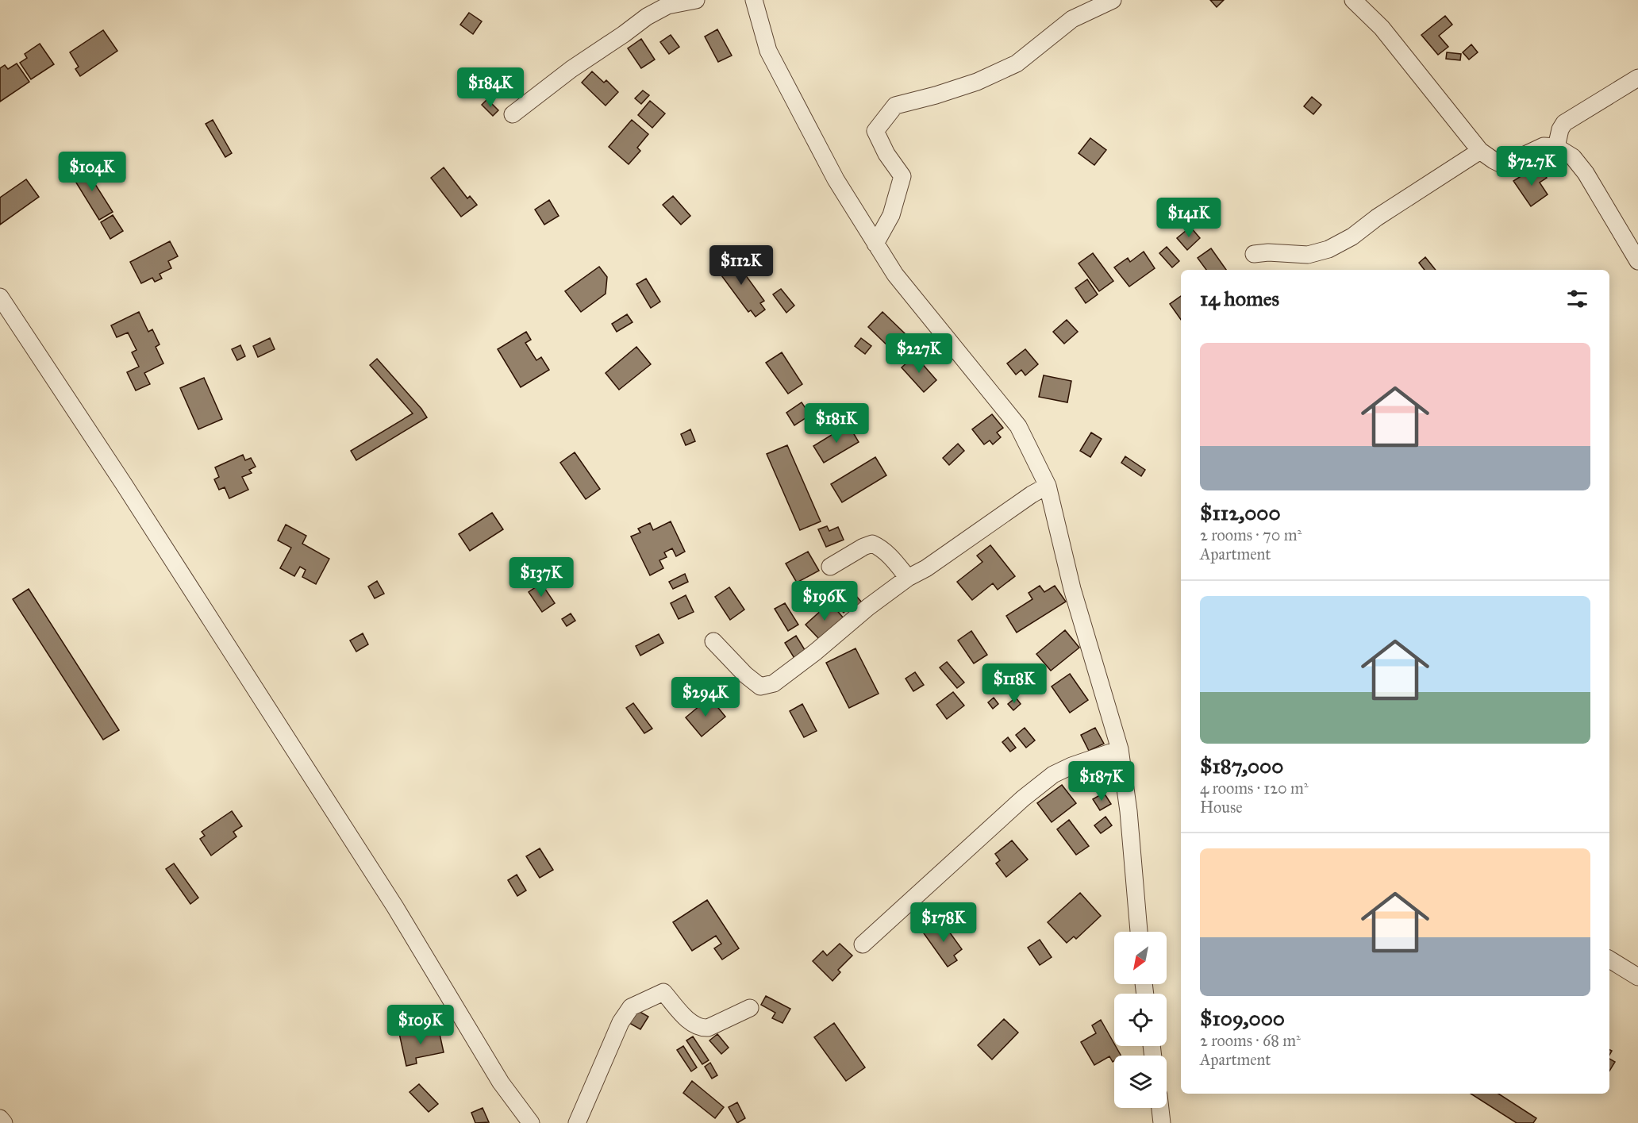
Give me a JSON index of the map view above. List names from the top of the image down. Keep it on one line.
{"north":"bottom left","page":{"price":["$184K","$72.7K","$104K","$141K","$112K","$227K","$181K","$137K","$196K","$118K","$294K","$187K","$178K","$109K"],"heading":"14 homes","list":[{"name":"$112,000","note":"2 rooms · 70 m² · Apartment"},{"name":"$187,000","note":"4 rooms · 120 m² · House"},{"name":"$109,000","note":"2 rooms · 68 m² · Apartment"}]}}
